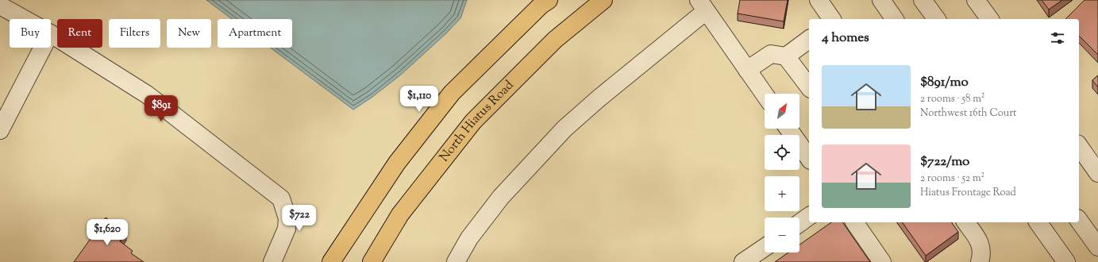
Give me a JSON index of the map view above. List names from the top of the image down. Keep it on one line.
{"streets":{"main road":["North Hiatus Road"]},"north":"top right","page":{"chip":["Buy","Rent","Filters","New","Apartment"],"heading":"4 homes","list":[{"name":"$891/mo","note":"2 rooms · 58 m² · Northwest 16th Court"},{"name":"$722/mo","note":"2 rooms · 52 m² · Hiatus Frontage Road"}],"price":["$1,110","$891","$722","$1,620"],"map_buttons":["+","−"]}}
